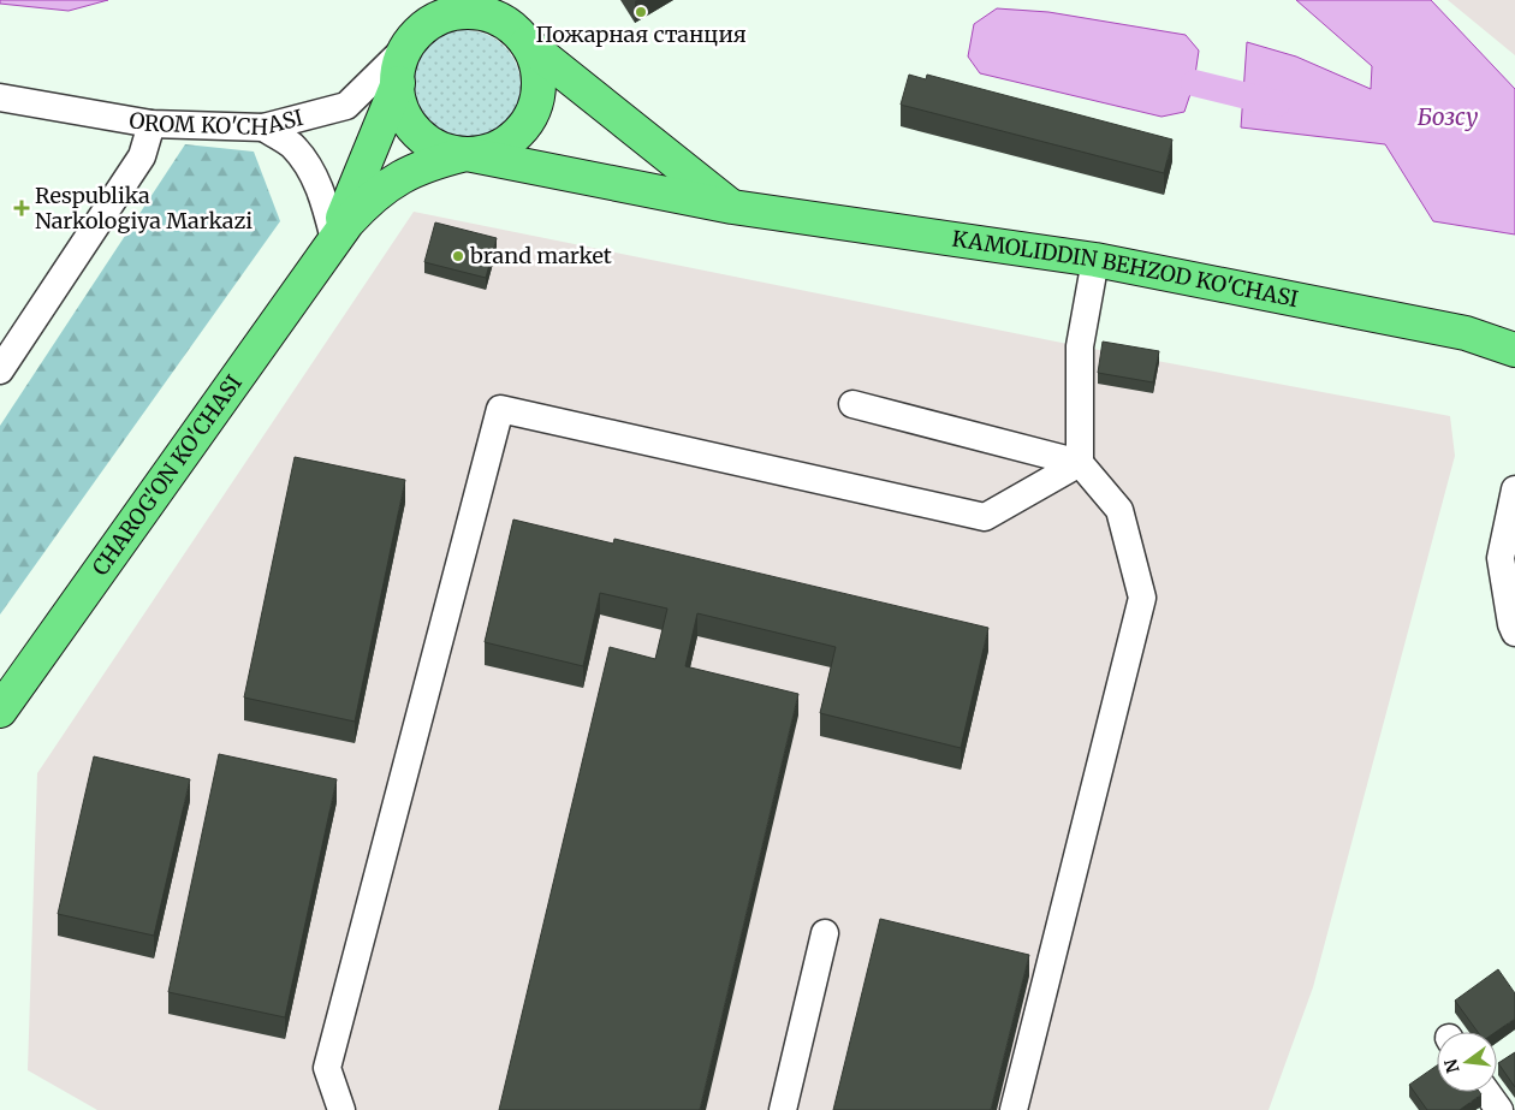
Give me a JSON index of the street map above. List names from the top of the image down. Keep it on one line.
{"streets":{"main road":["KAMOLIDDIN BEHZOD KO'CHASI","CHAROG'ON KO'CHASI"],"street":["OROM KO'CHASI"]},"crossings":[["OROM KO'CHASI","KAMOLIDDIN BEHZOD KO'CHASI"]],"water":["Бозсу"],"places":{"other":["Пожарная станция","brand market"],"health":["Respublika Narkologiya Markazi"]},"north":"left"}
